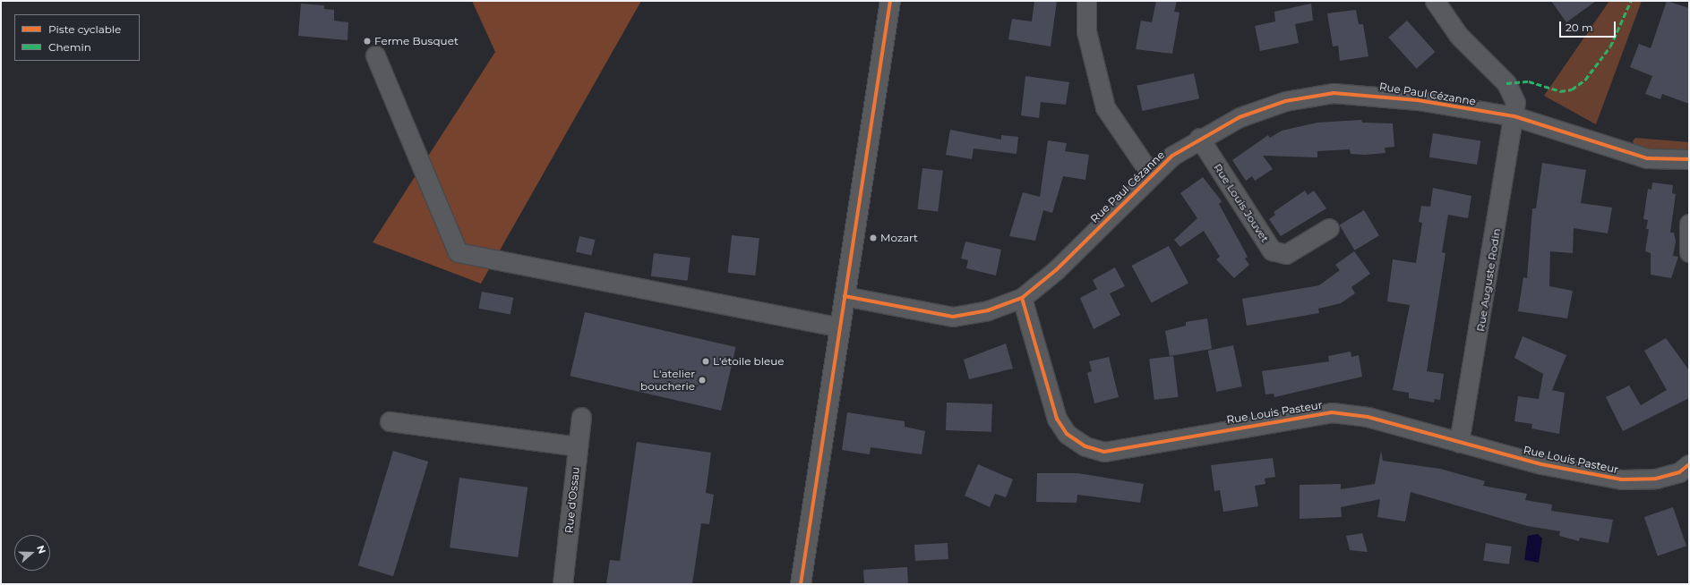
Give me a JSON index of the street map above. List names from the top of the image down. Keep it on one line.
{"streets":{"street":["Rue Paul Cézanne","Rue Louis Jouvet","Rue Auguste Rodin","Rue Louis Pasteur","Rue d'Ossau"]},"crossings":[["Rue Paul Cézanne","Rue Louis Jouvet"],["Rue Paul Cézanne","Rue Auguste Rodin"],["Rue Paul Cézanne","Rue Louis Pasteur"],["Rue Auguste Rodin","Rue Louis Pasteur"]],"places":["Ferme Busquet","Mozart","L'étoile bleue","L'atelier boucherie"],"legend":["Piste cyclable","Chemin"],"scale_bar":"20 m","north":"right"}
